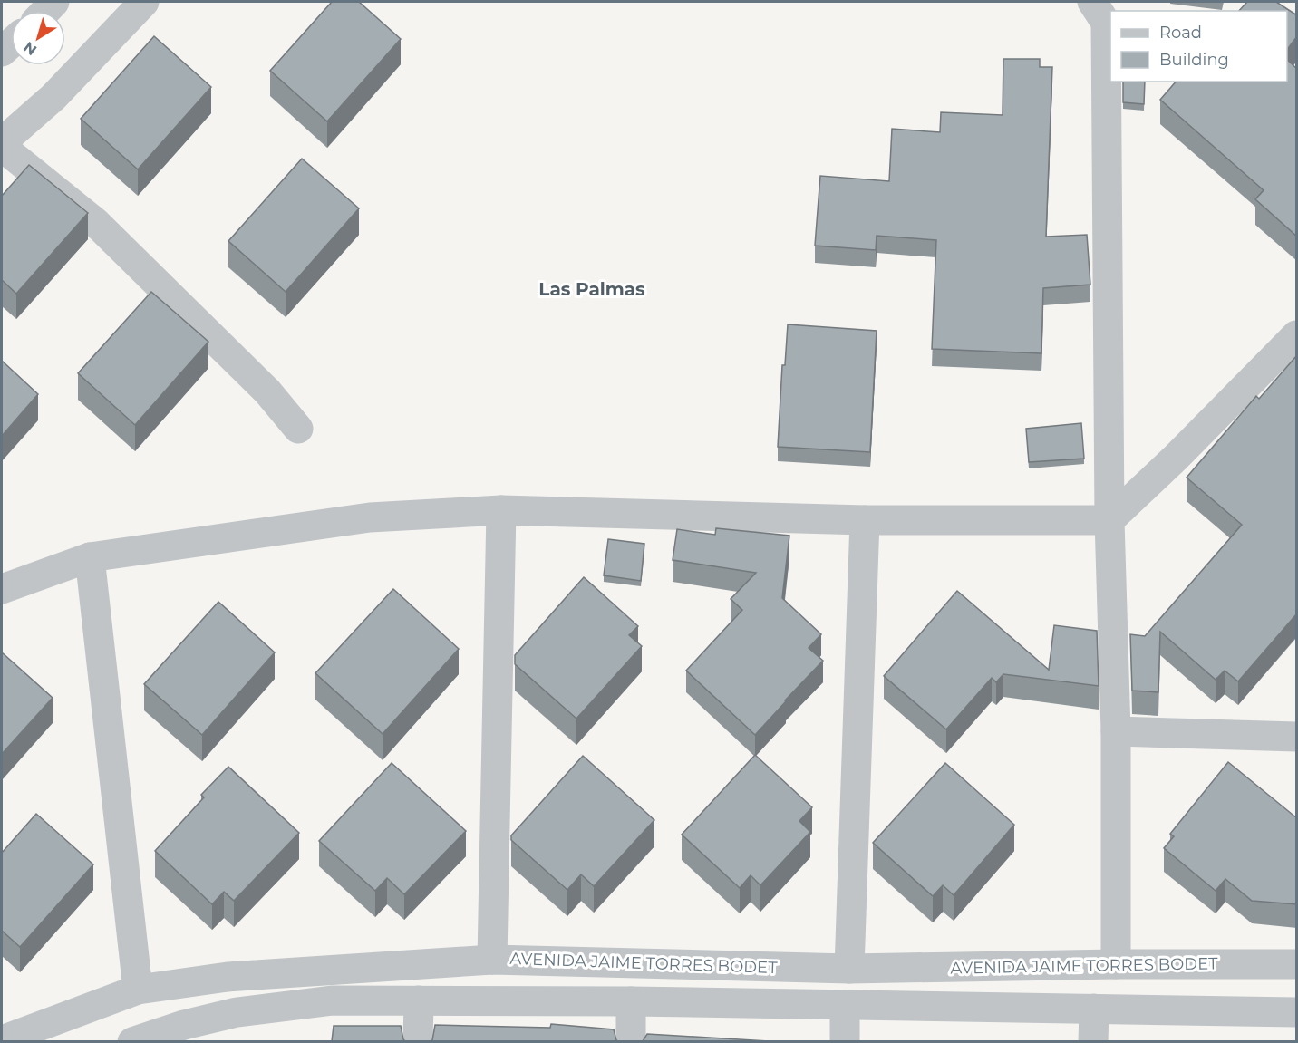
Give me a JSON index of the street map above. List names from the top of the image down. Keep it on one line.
{"streets":{"street":["AVENIDA JAIME TORRES BODET"]},"districts":["Las Palmas"],"legend":["Road","Building"],"north":"bottom left"}
